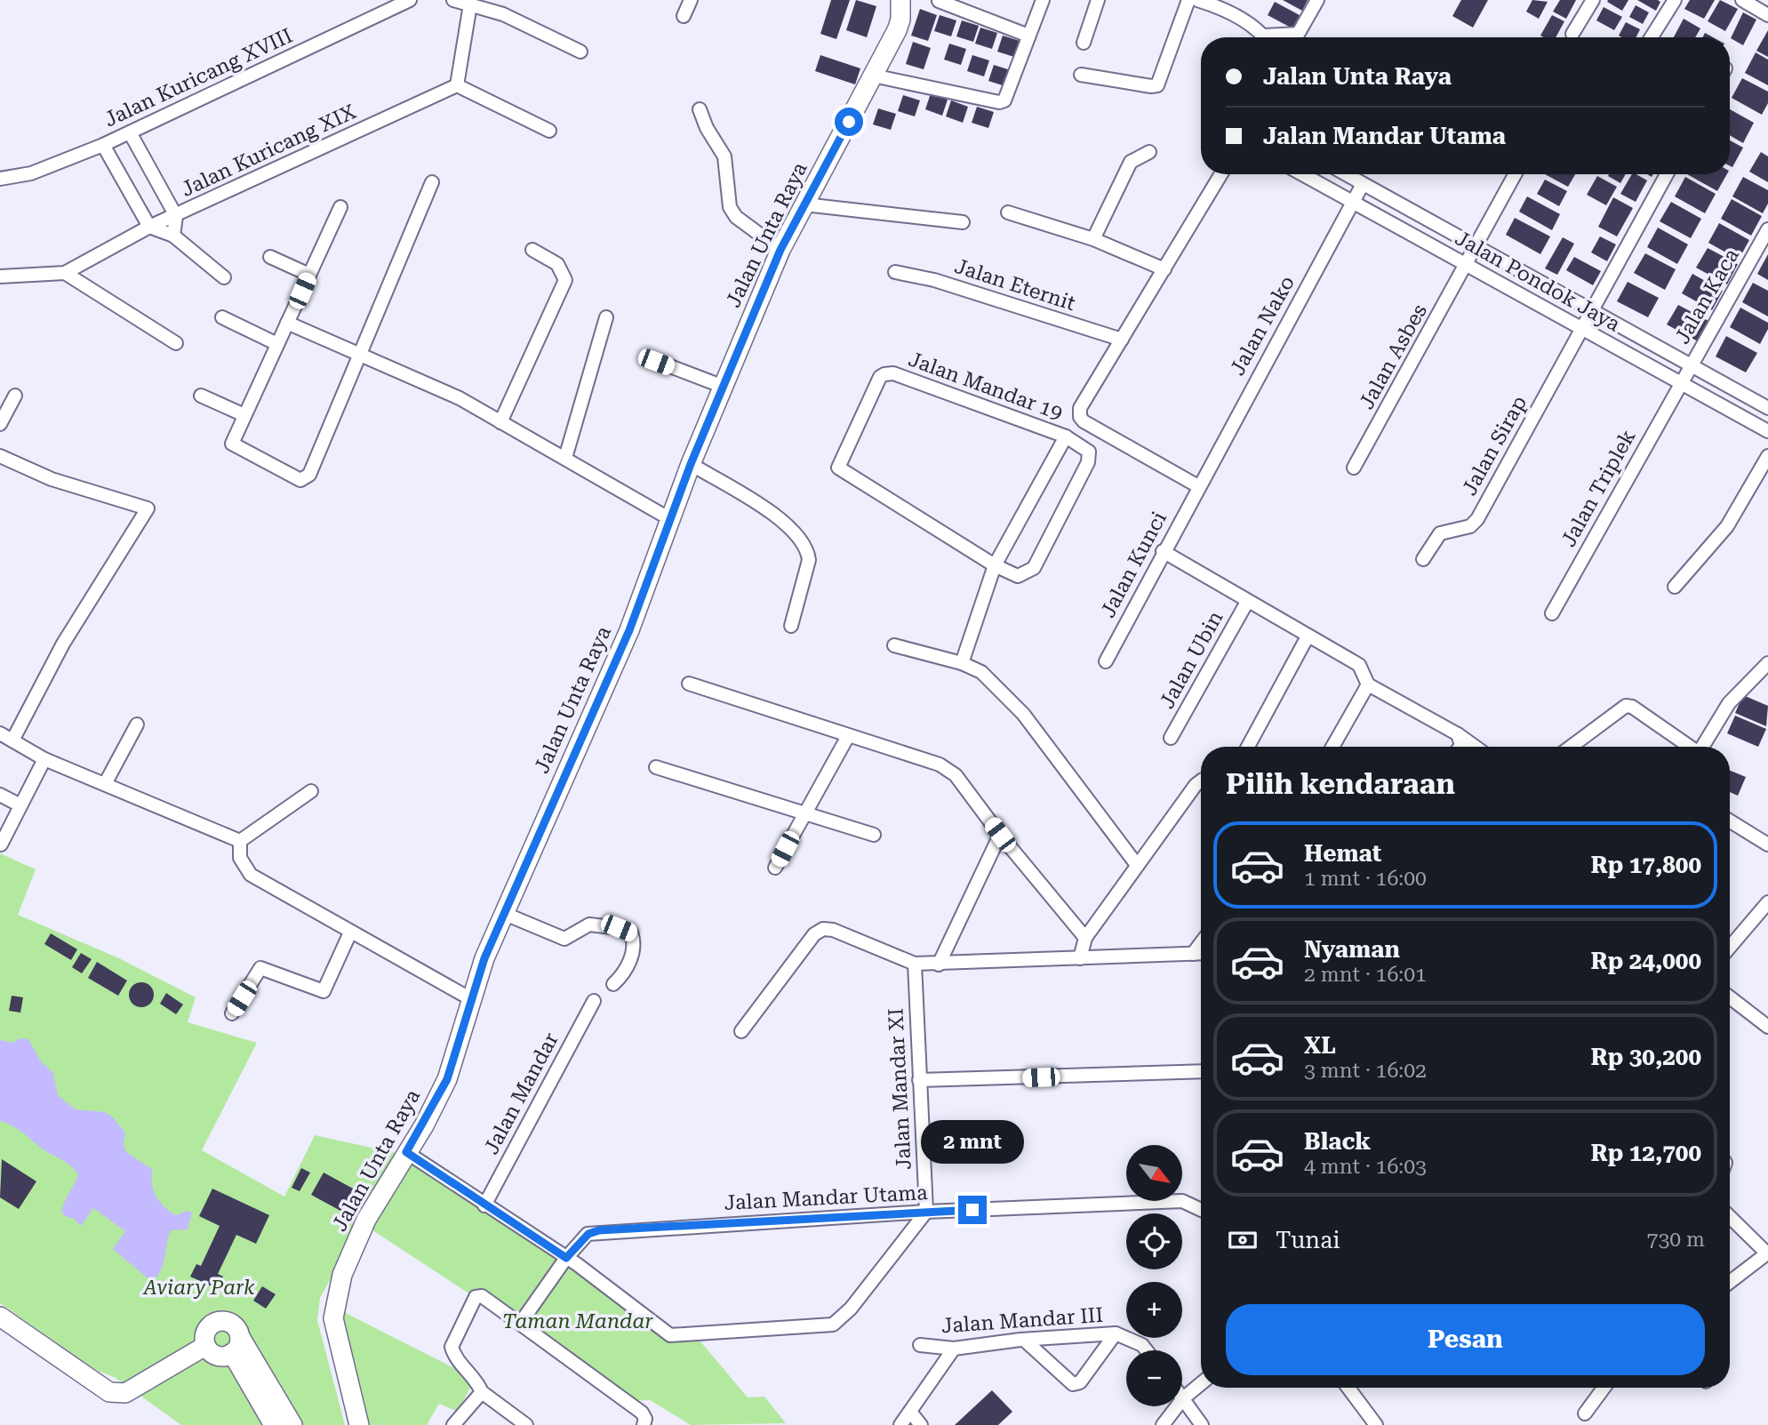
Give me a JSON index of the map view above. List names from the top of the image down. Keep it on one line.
{"streets":{"street":["Jalan Kuricang XVIII","Jalan Kuricang XIX","Jalan Unta Raya","Jalan Pondok Jaya","Jalan Eternit","Jalan Kaca","Jalan Nako","Jalan Asbes","Jalan Mandar 19","Jalan Sirap","Jalan Triplek","Jalan Kunci","Jalan Ubin","Jalan Mandar XI","Jalan Mandar","Jalan Mandar Utama","Jalan Mandar III"]},"crossings":[["Jalan Pondok Jaya","Jalan Kaca"],["Jalan Pondok Jaya","Jalan Nako"],["Jalan Pondok Jaya","Jalan Asbes"],["Jalan Pondok Jaya","Jalan Sirap"],["Jalan Pondok Jaya","Jalan Triplek"],["Jalan Kaca","Jalan Triplek"],["Jalan Nako","Jalan Kunci"],["Jalan Mandar XI","Jalan Mandar Utama"]],"parks":["Aviary Park","Taman Mandar"],"north":"bottom right","page":{"banner":["Jalan Unta Raya","Jalan Mandar Utama"],"heading":"Pilih kendaraan","list":[{"name":"Hemat","note":"1 mnt · 16:00","value":"Rp 17,800"},{"name":"Nyaman","note":"2 mnt · 16:01","value":"Rp 24,000"},{"name":"XL","note":"3 mnt · 16:02","value":"Rp 30,200"},{"name":"Black","note":"4 mnt · 16:03","value":"Rp 12,700"}],"bubble":"2 mnt","map_buttons":["+","−"],"pay":["Tunai","730 m"],"buttons":"Pesan"}}
